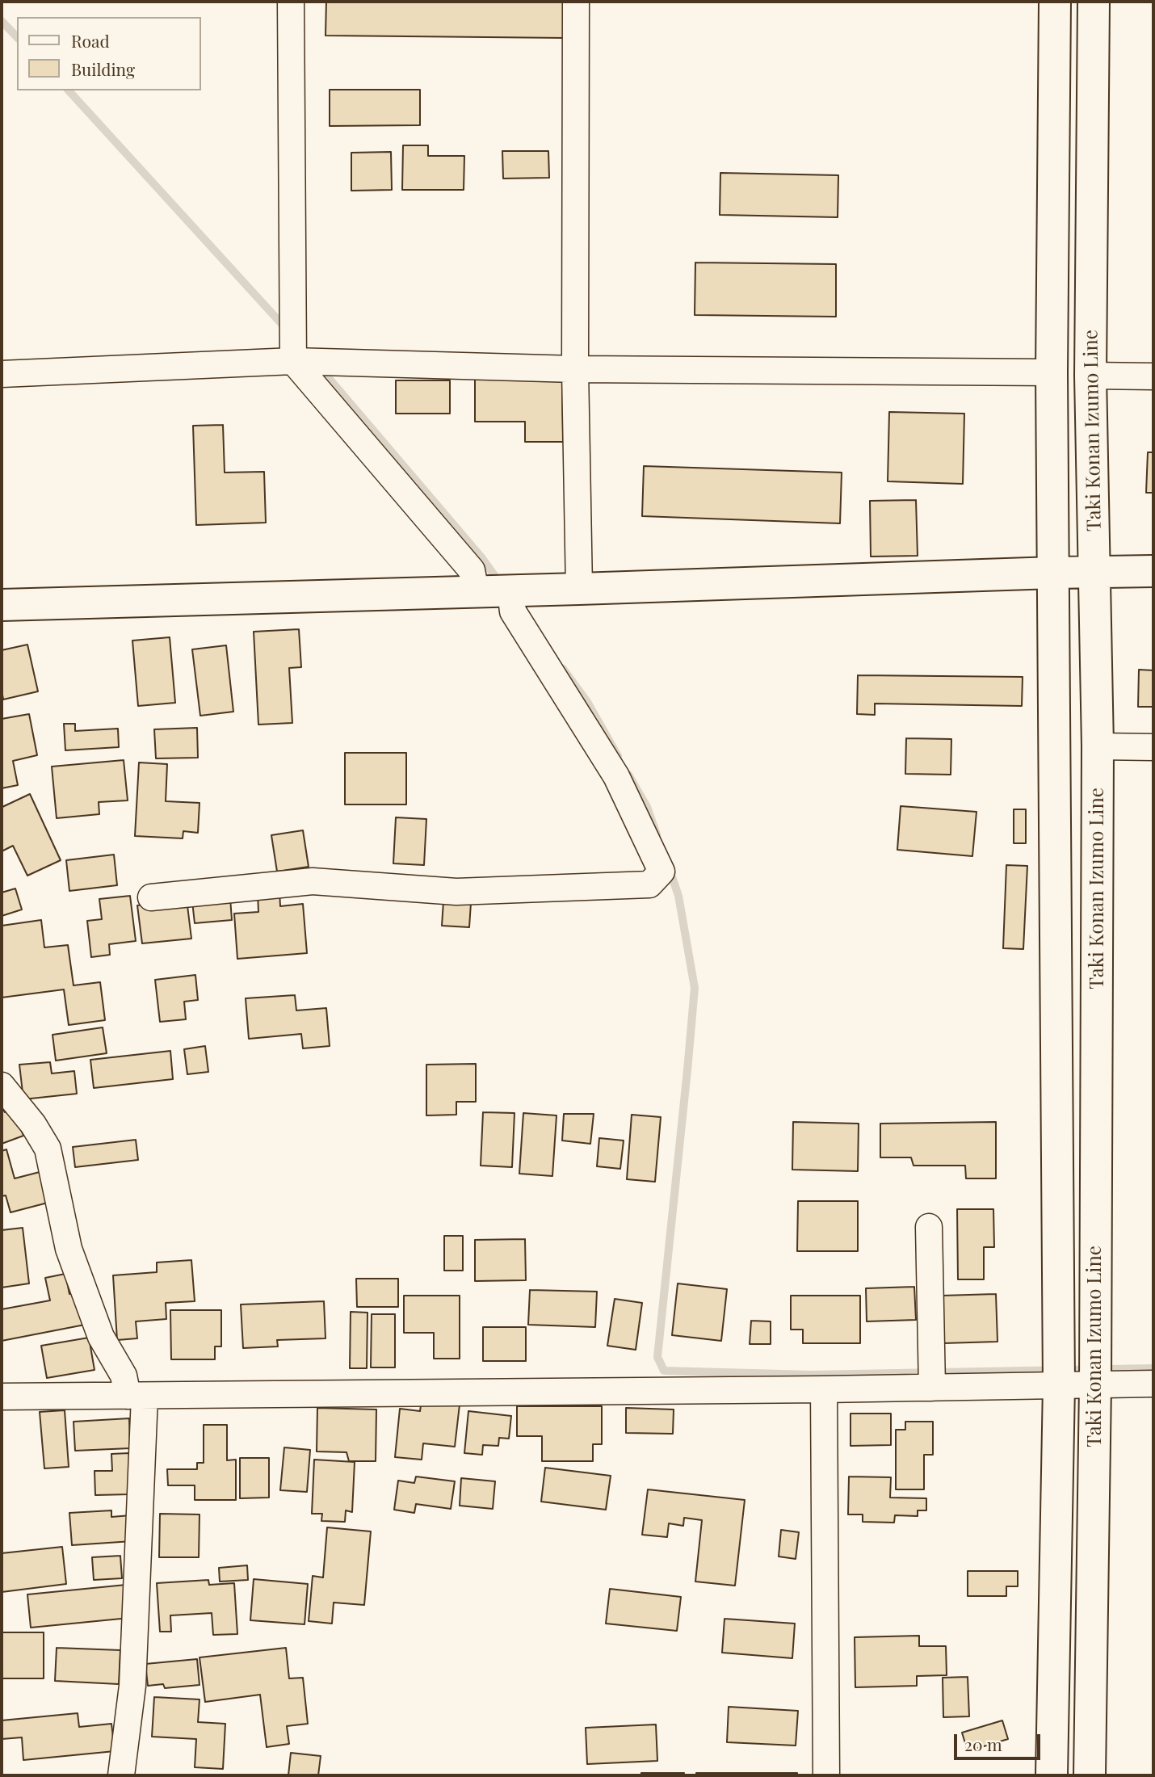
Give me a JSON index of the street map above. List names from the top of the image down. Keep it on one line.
{"streets":{"main road":["Taki Konan Izumo Line"]},"legend":["Road","Building"],"scale_bar":"20 m"}
